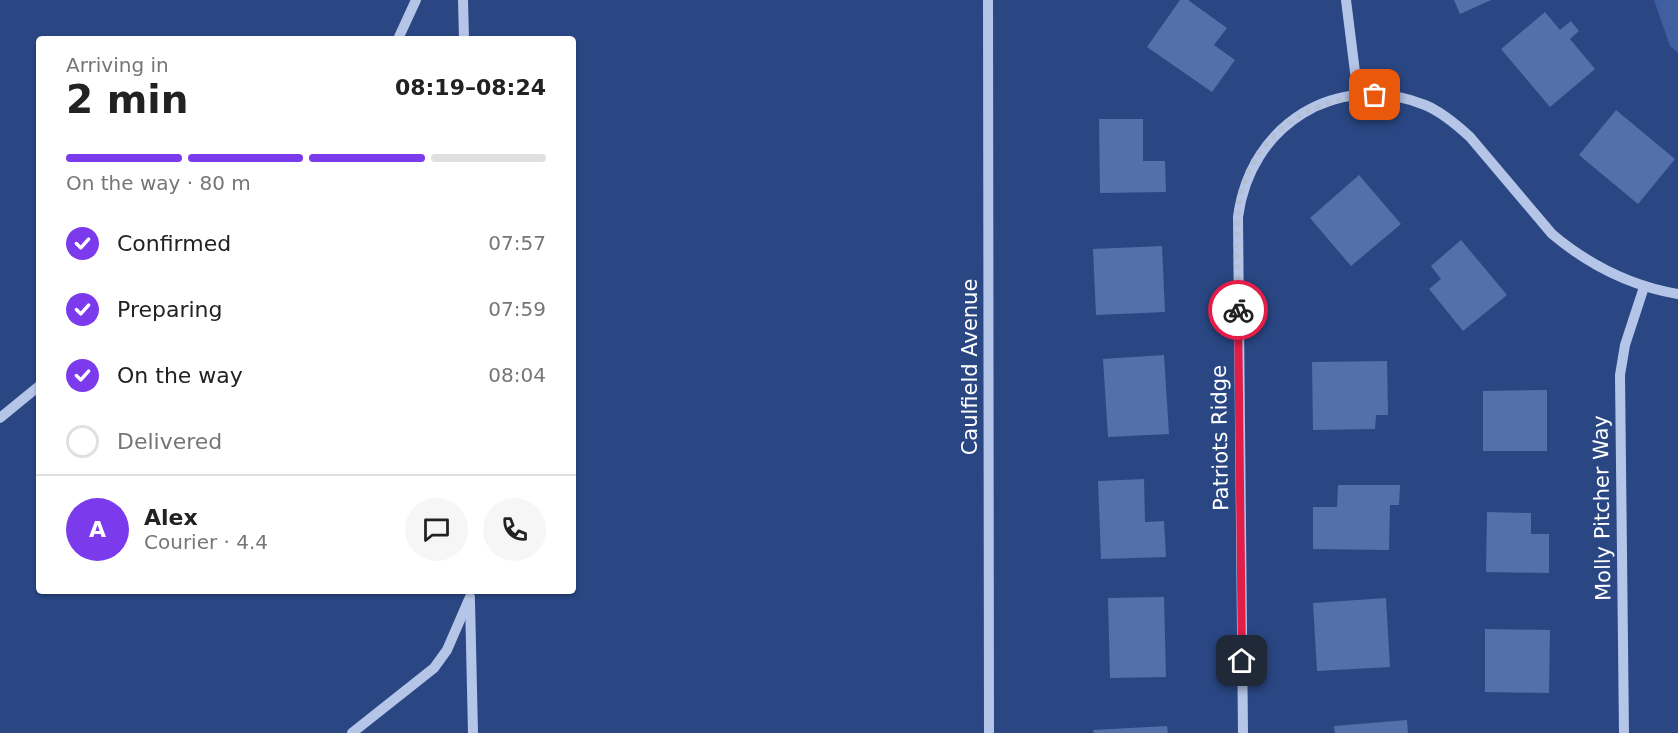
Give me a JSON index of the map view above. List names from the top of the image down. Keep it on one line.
{"streets":{"street":["Caulfield Avenue","Patriots Ridge","Molly Pitcher Way"]},"crossings":[["Patriots Ridge","Molly Pitcher Way"]],"page":{"heading":["2 min","Arriving in","08:19–08:24"],"panel":["Alex","Courier · 4.4"],"bar":"On the way · 80 m","list":[["Confirmed","07:57"],["Preparing","07:59"],["On the way","08:04"],"Delivered"],"round":"A"}}
